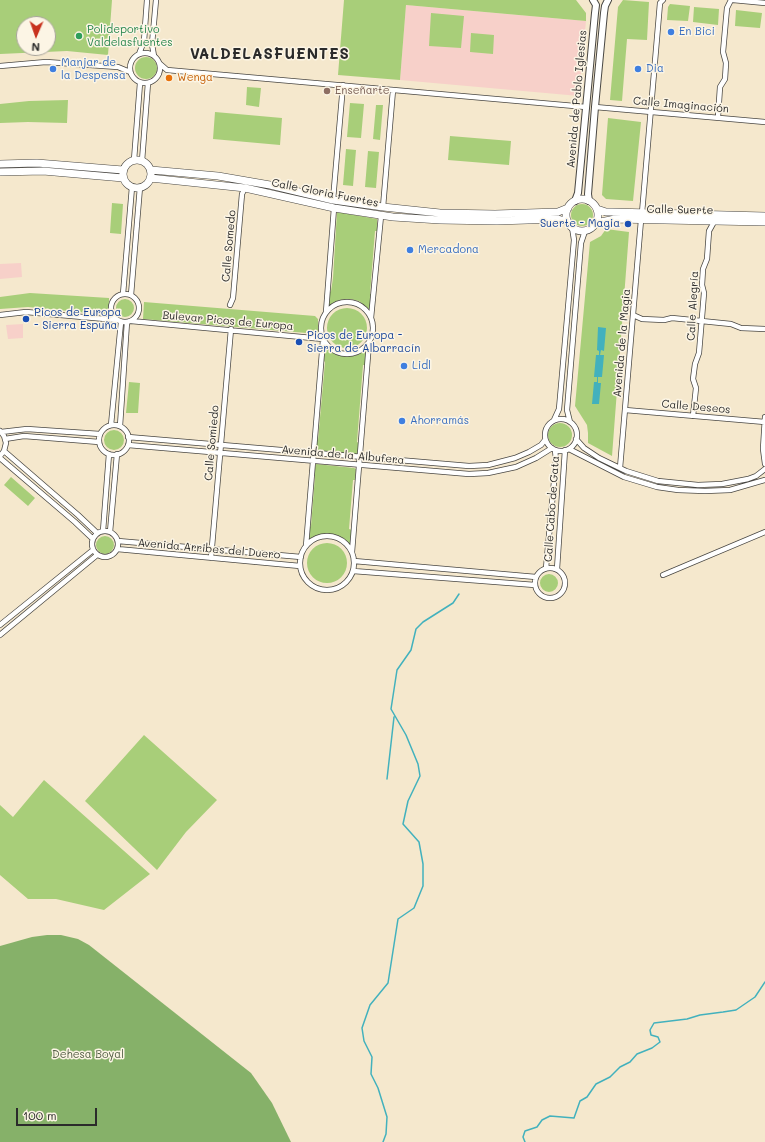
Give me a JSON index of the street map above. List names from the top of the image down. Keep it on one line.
{"streets":{"main road":["Calle Gloria Fuertes","Calle Suerte"],"street":["Avenida de Pablo Iglesias","Calle Imaginación","Calle Somedo","Calle Alegría","Bulevar Picos de Europa","Avenida de la Magia","Calle Deseos","Calle Somiedo","Avenida de la Albufera","Calle Cabo de Gata","Avenida Arribes del Duero"]},"crossings":[["Avenida de Pablo Iglesias","Calle Imaginación"],["Avenida de Pablo Iglesias","Calle Gloria Fuertes"],["Avenida de Pablo Iglesias","Calle Suerte"],["Calle Imaginación","Avenida de la Magia"],["Calle Gloria Fuertes","Calle Suerte"],["Calle Gloria Fuertes","Calle Somedo"],["Calle Suerte","Calle Alegría"],["Calle Suerte","Avenida de la Magia"],["Calle Alegría","Calle Deseos"],["Bulevar Picos de Europa","Calle Somiedo"],["Avenida de la Magia","Calle Deseos"],["Calle Somiedo","Avenida de la Albufera"],["Calle Somiedo","Avenida Arribes del Duero"],["Avenida de la Albufera","Calle Cabo de Gata"]],"districts":["VALDELASFUENTES"],"parks":["Dehesa Boyal"],"places":["En Bici","Polideportivo Valdelasfuentes","Manjar de la Despensa","Dia","Wenga","Enseñarte","Suerte - Magia","Mercadona","Picos de Europa - Sierra Espuña","Picos de Europa - Sierra de Albarracín","Lidl","Ahorramás"],"scale_bar":"100 m","north":"bottom"}
